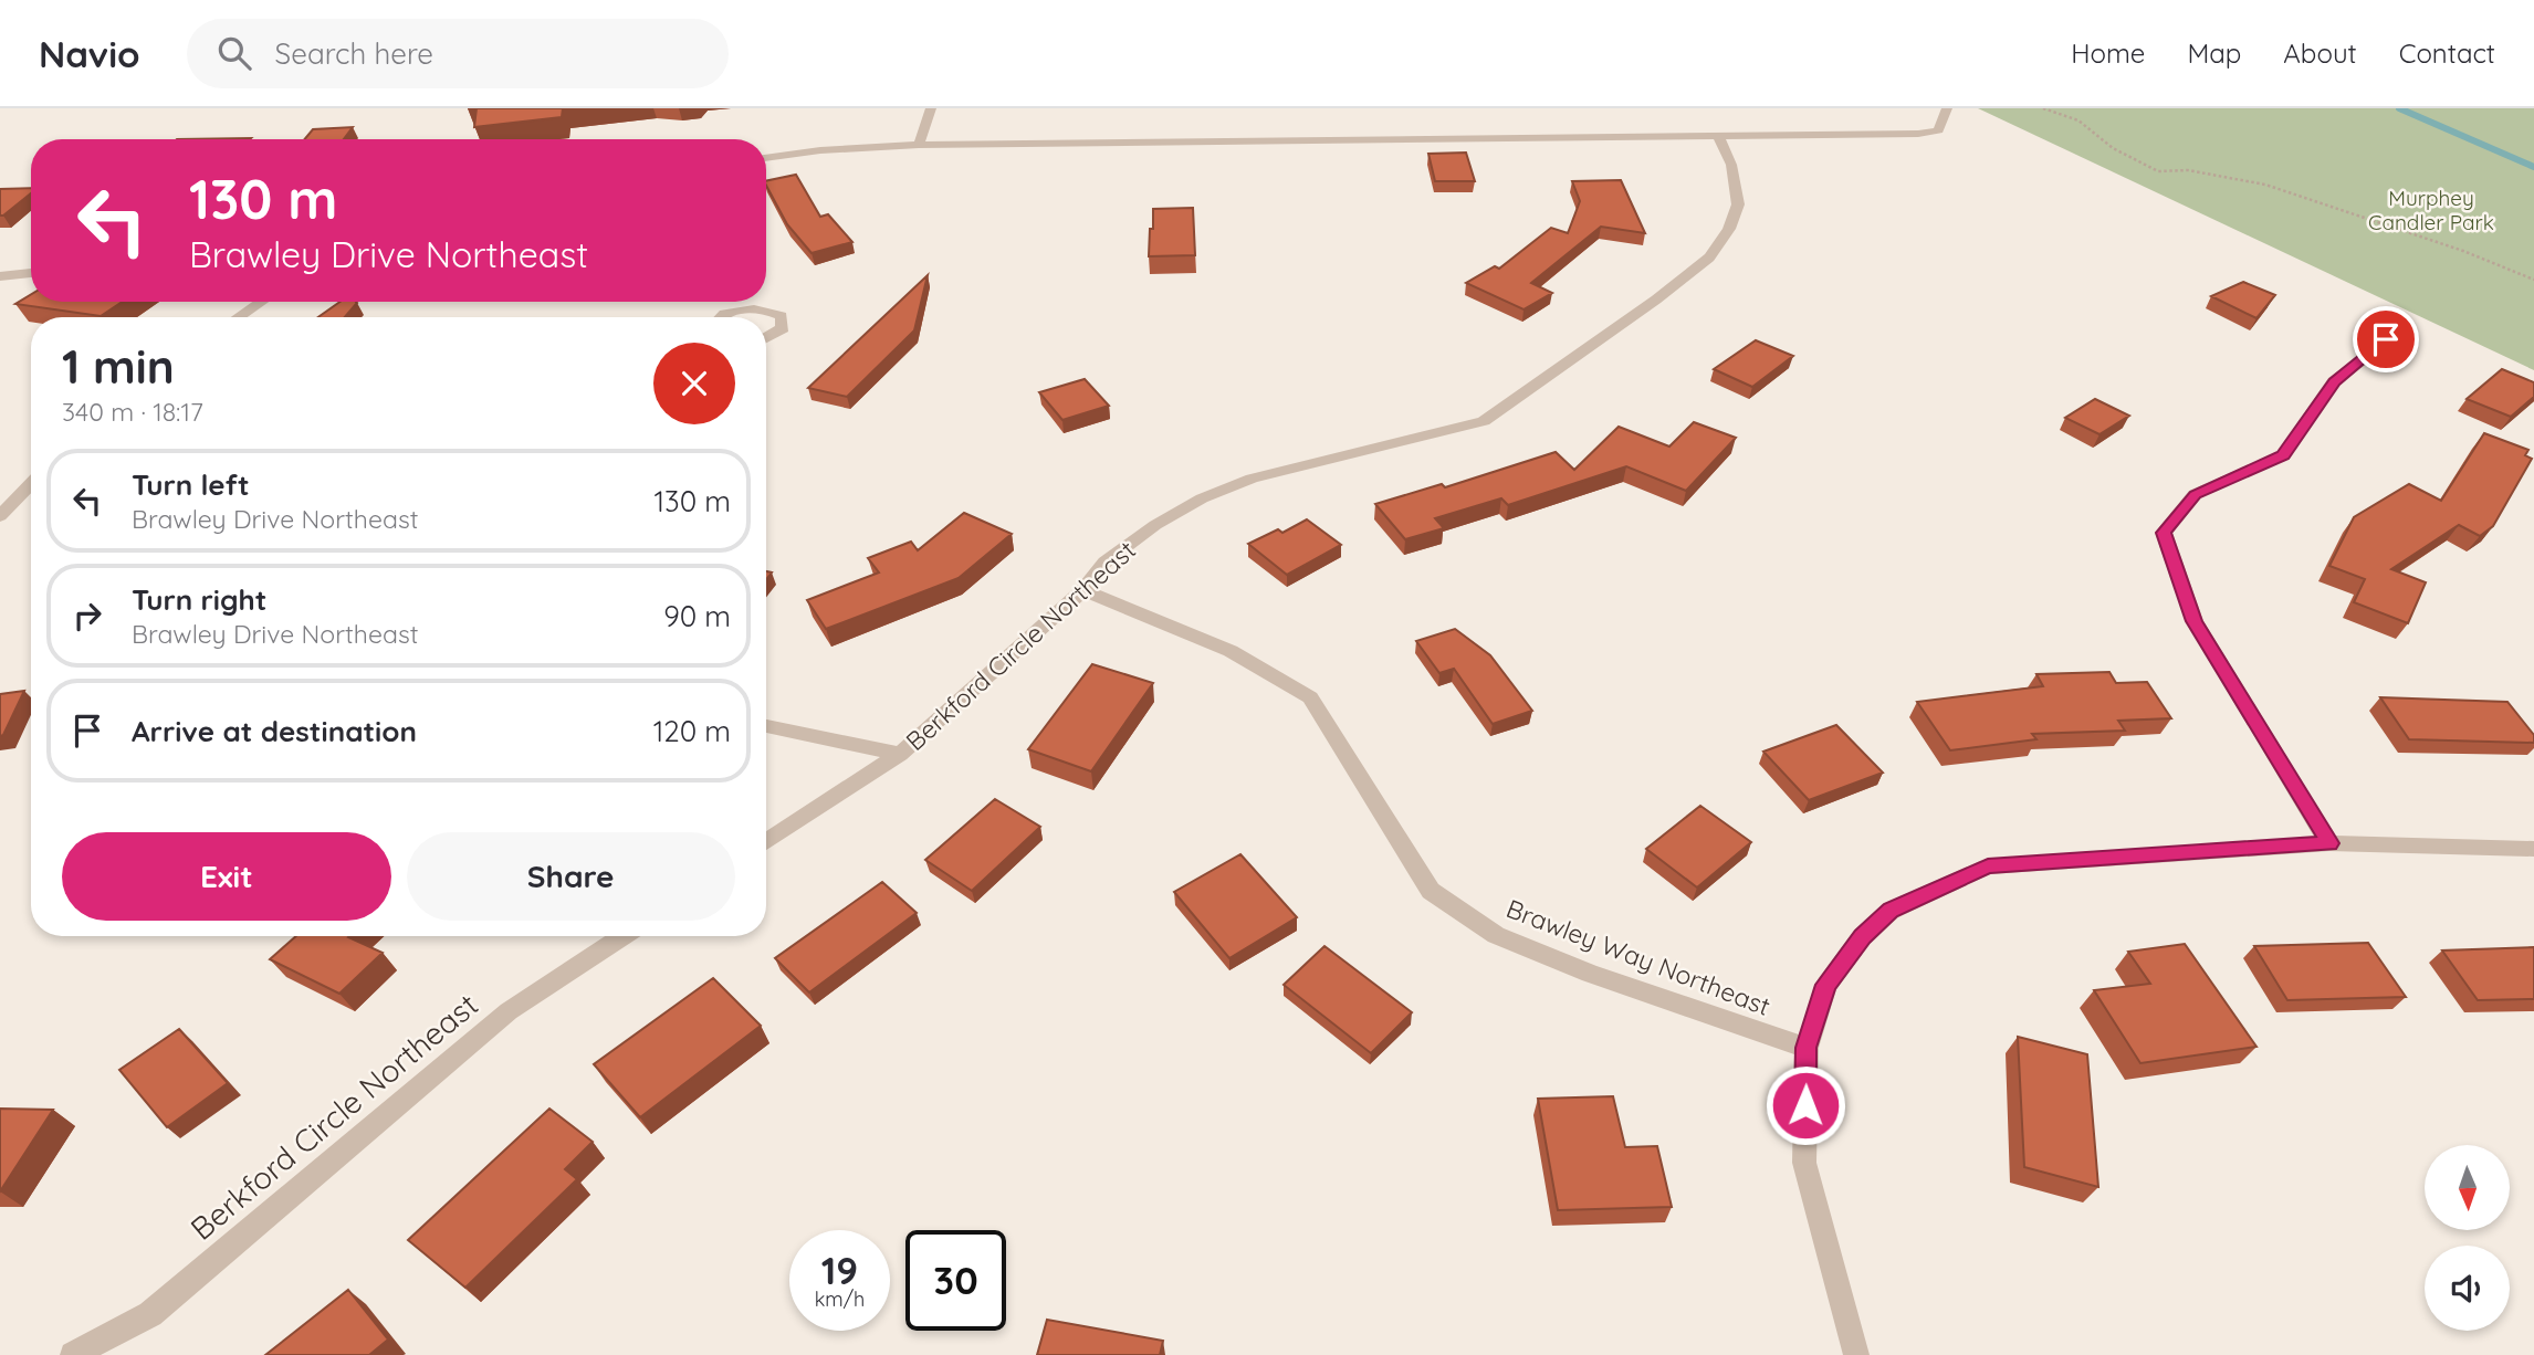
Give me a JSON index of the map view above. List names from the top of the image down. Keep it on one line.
{"streets":{"street":["Berkford Circle Northeast","Brawley Way Northeast"]},"crossings":[["Berkford Circle Northeast","Brawley Way Northeast"]],"parks":["Murphey Candler Park"],"north":"bottom","page":{"header":"Navio","search":"Search here","nav":["Home","Map","About","Contact"],"turn":["130 m","Brawley Drive Northeast"],"heading":["1 min","340 m · 18:17"],"list":[{"name":"Turn left","note":"Brawley Drive Northeast","value":"130 m"},{"name":"Turn right","note":"Brawley Drive Northeast","value":"90 m"},{"name":"Arrive at destination","value":"120 m"}],"buttons":["Exit","Share"],"speed":"19 km/h","limit":"30"}}
